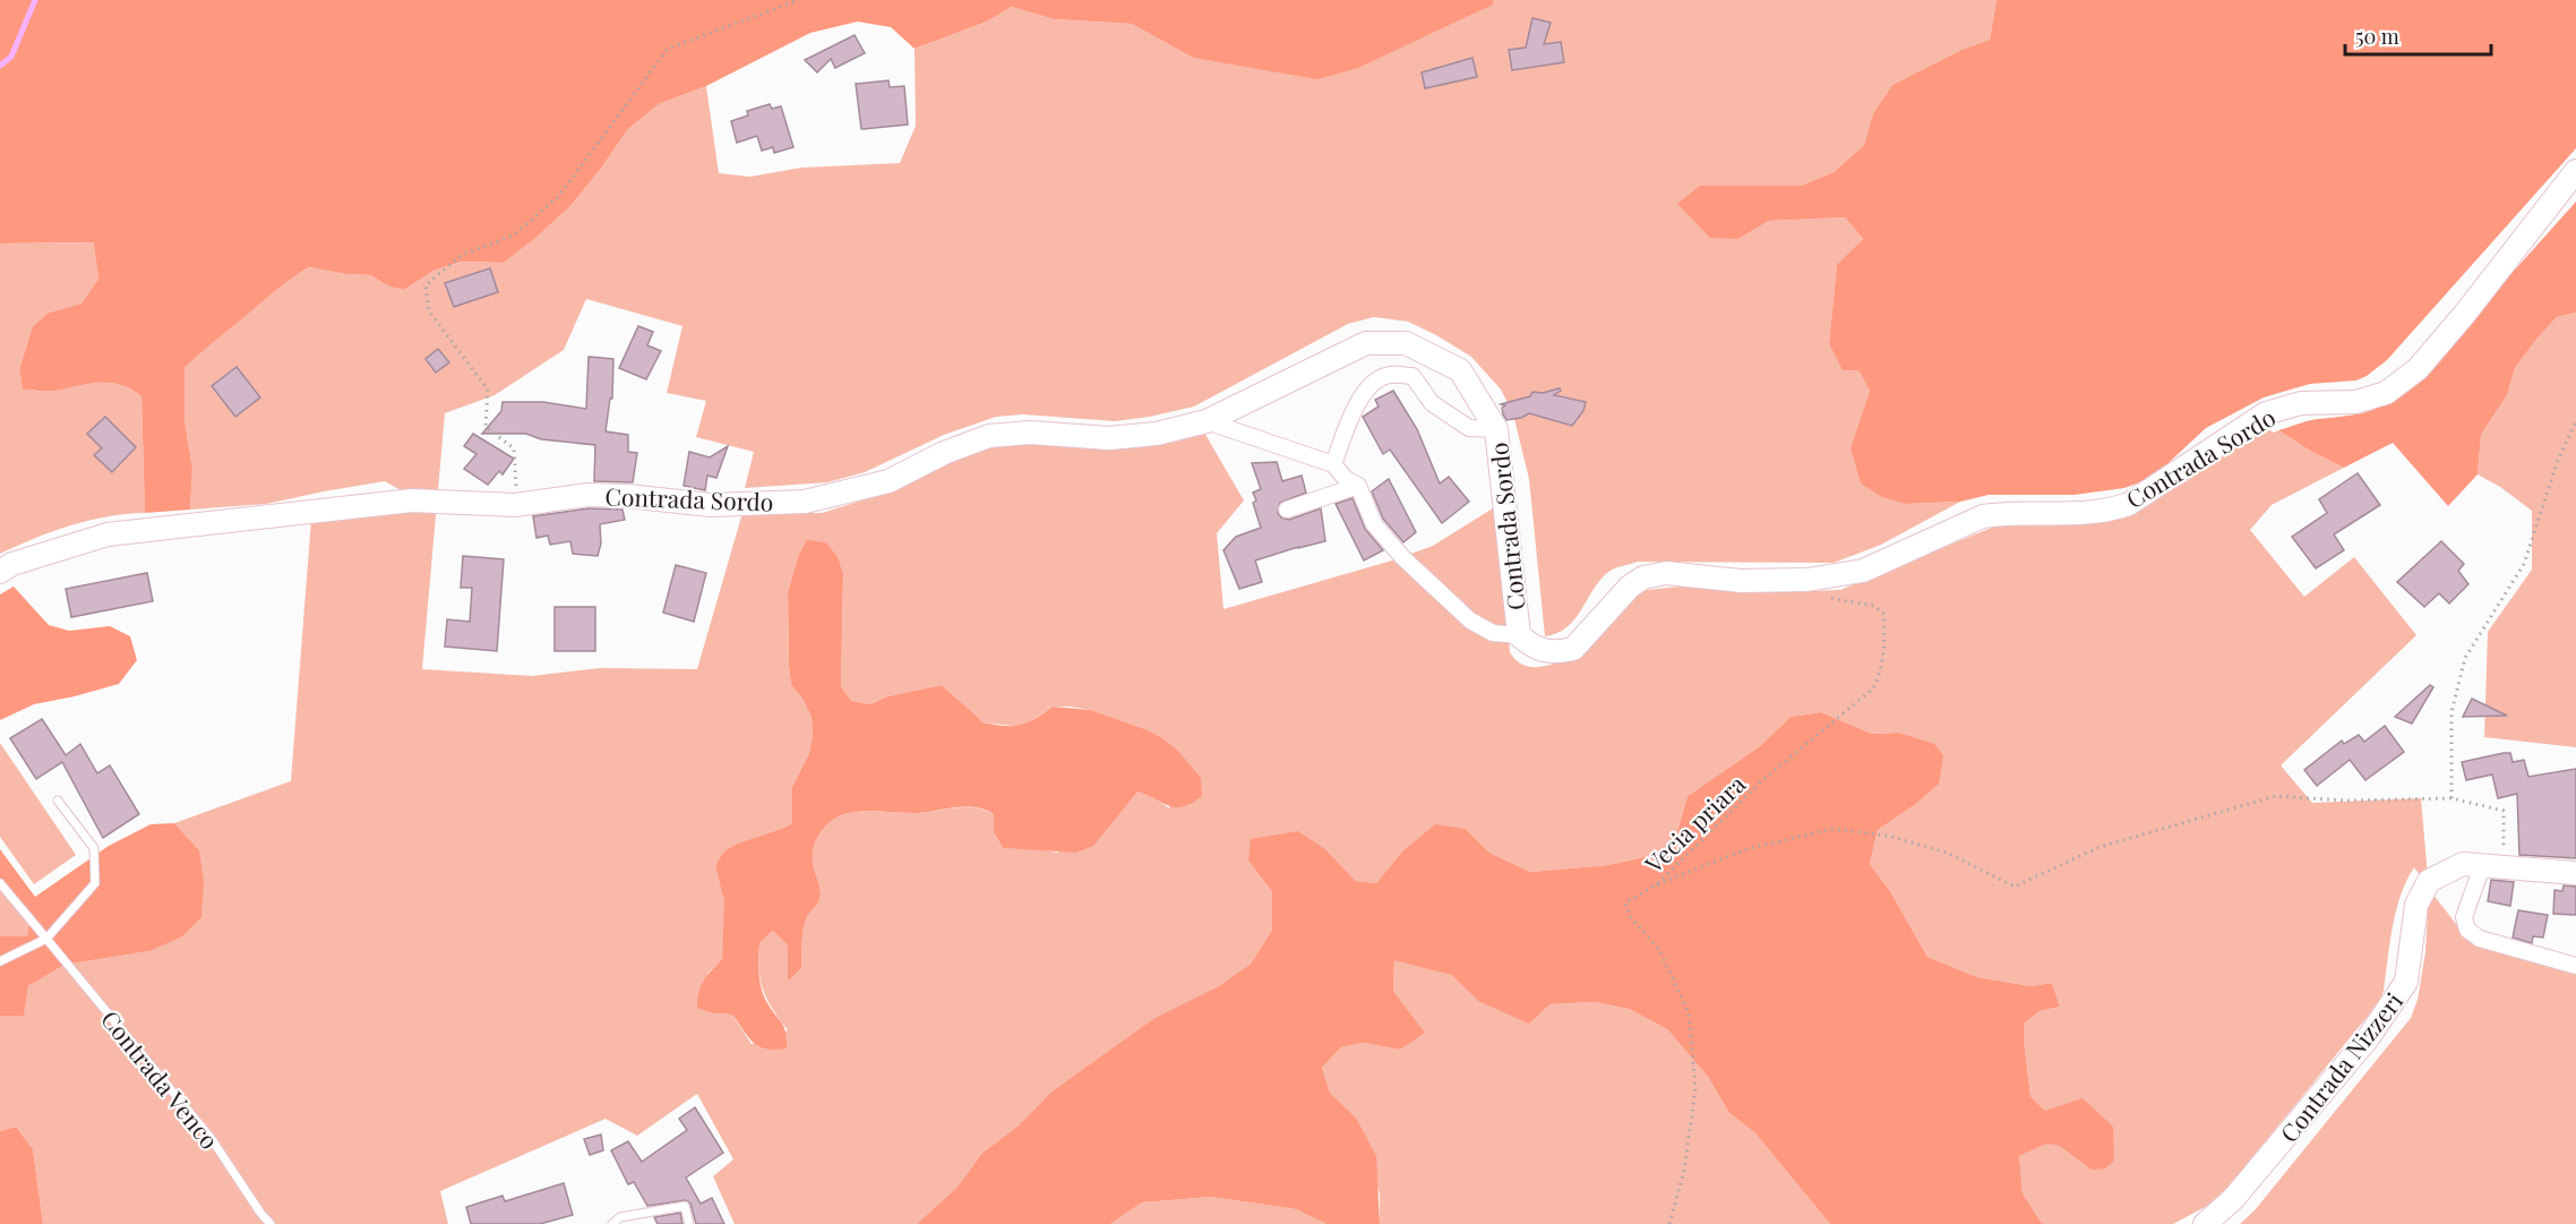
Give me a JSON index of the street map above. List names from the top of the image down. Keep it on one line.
{"streets":{"street":["Contrada Sordo","Contrada Nizzeri"],"lane":["Contrada Venco"],"path":["Vecia priara"]},"scale_bar":"50 m"}
